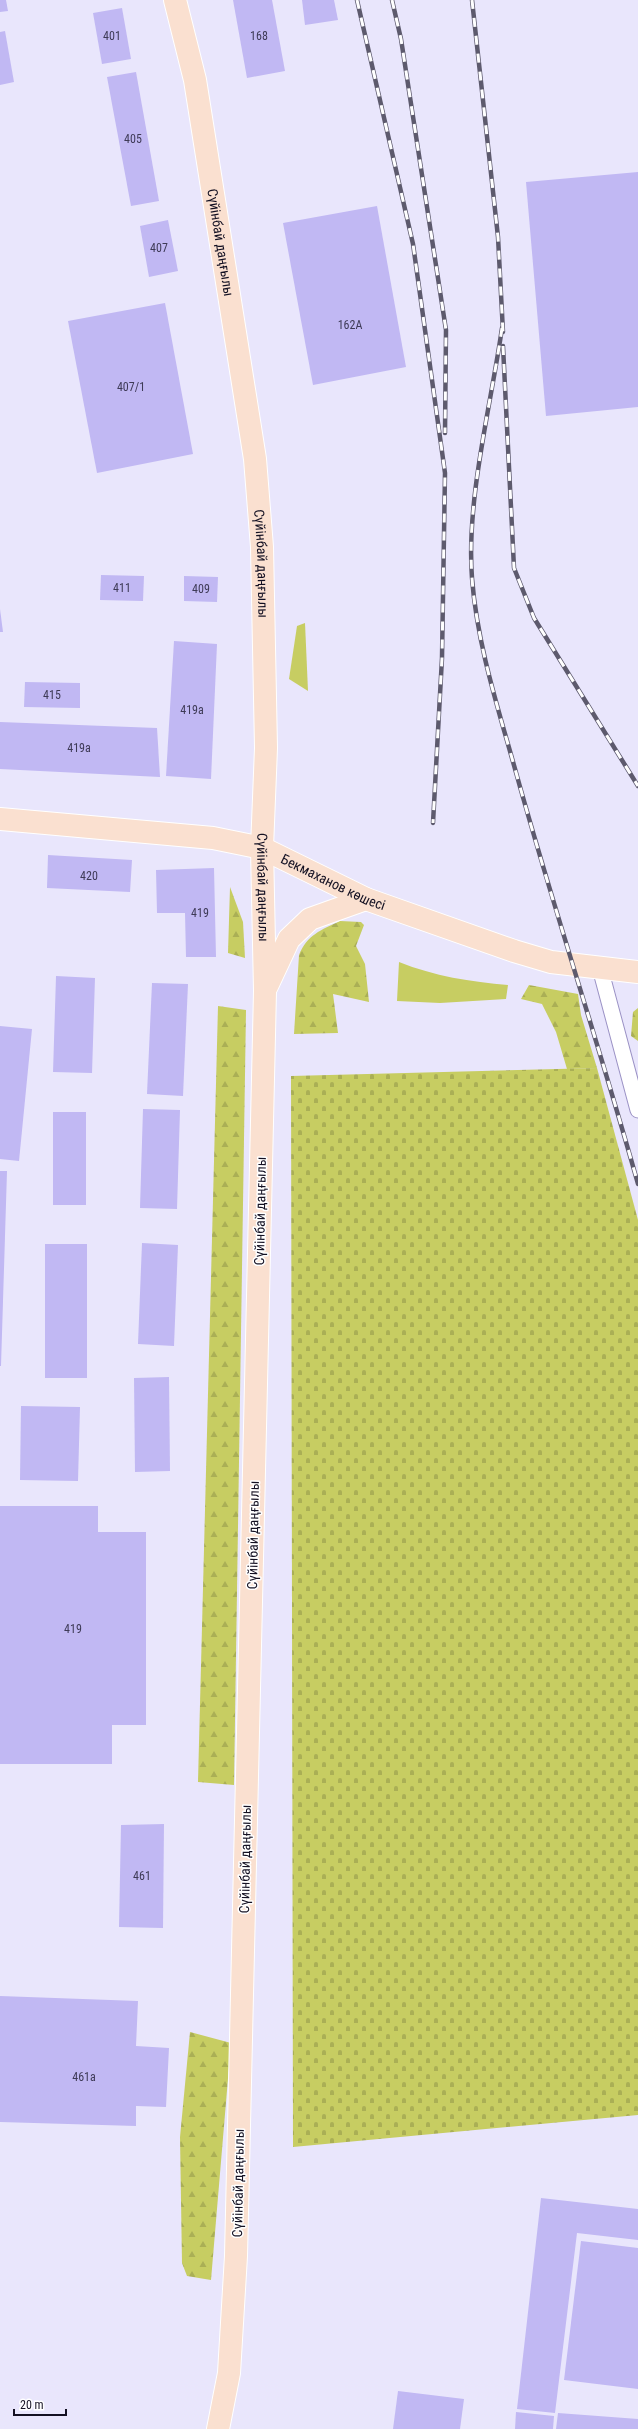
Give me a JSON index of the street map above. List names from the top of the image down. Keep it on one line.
{"streets":{"main road":["Сүйінбай даңғылы","Бекмаханов көшесі"]},"crossings":[["Сүйінбай даңғылы","Бекмаханов көшесі"]],"house_numbers":["401","168","405","407","162А","407/1","411","409","415","419а","419а","420","419","419","461","461а"],"scale_bar":"20 m"}
